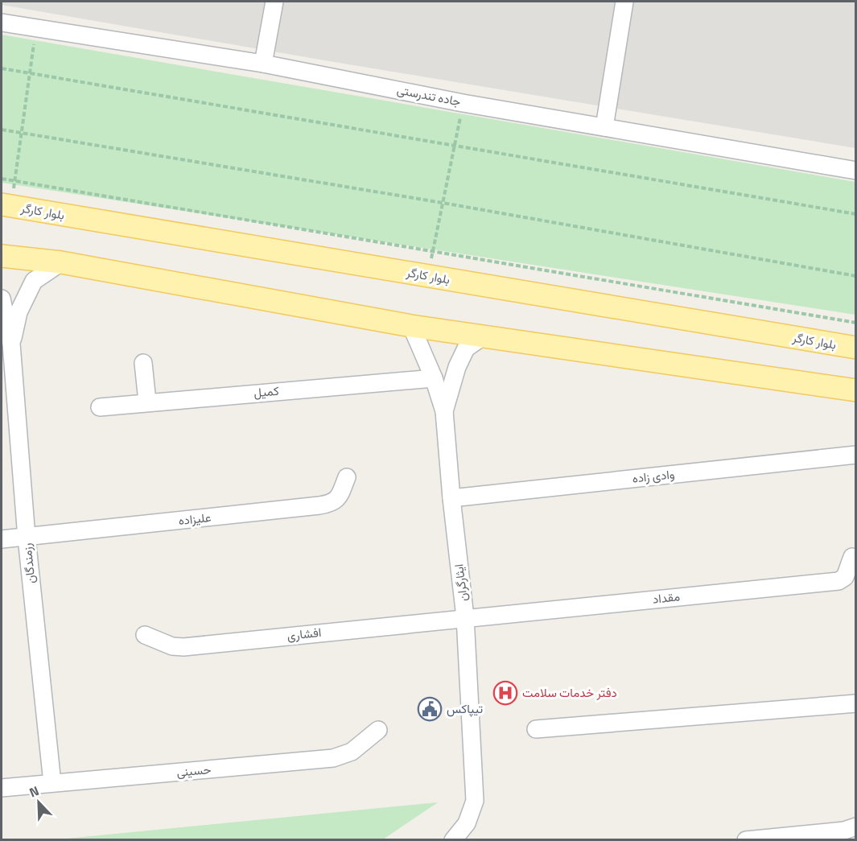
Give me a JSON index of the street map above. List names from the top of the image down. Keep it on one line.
{"streets":{"main road":["بلوار کارگر"],"street":["جاده تندرستی","کمیل","وادی زاده","علیزاده","رزمندگان","ایثارگران","مقداد","افشاری","حسینی"]},"crossings":[["کمیل","ایثارگران"],["وادی زاده","ایثارگران"],["علیزاده","رزمندگان"],["رزمندگان","حسینی"],["ایثارگران","مقداد"],["ایثارگران","افشاری"],["مقداد","افشاری"]],"places":{"hospital":["دفتر خدمات سلامت"],"public building":["تیپاکس"]},"north":"top left"}
